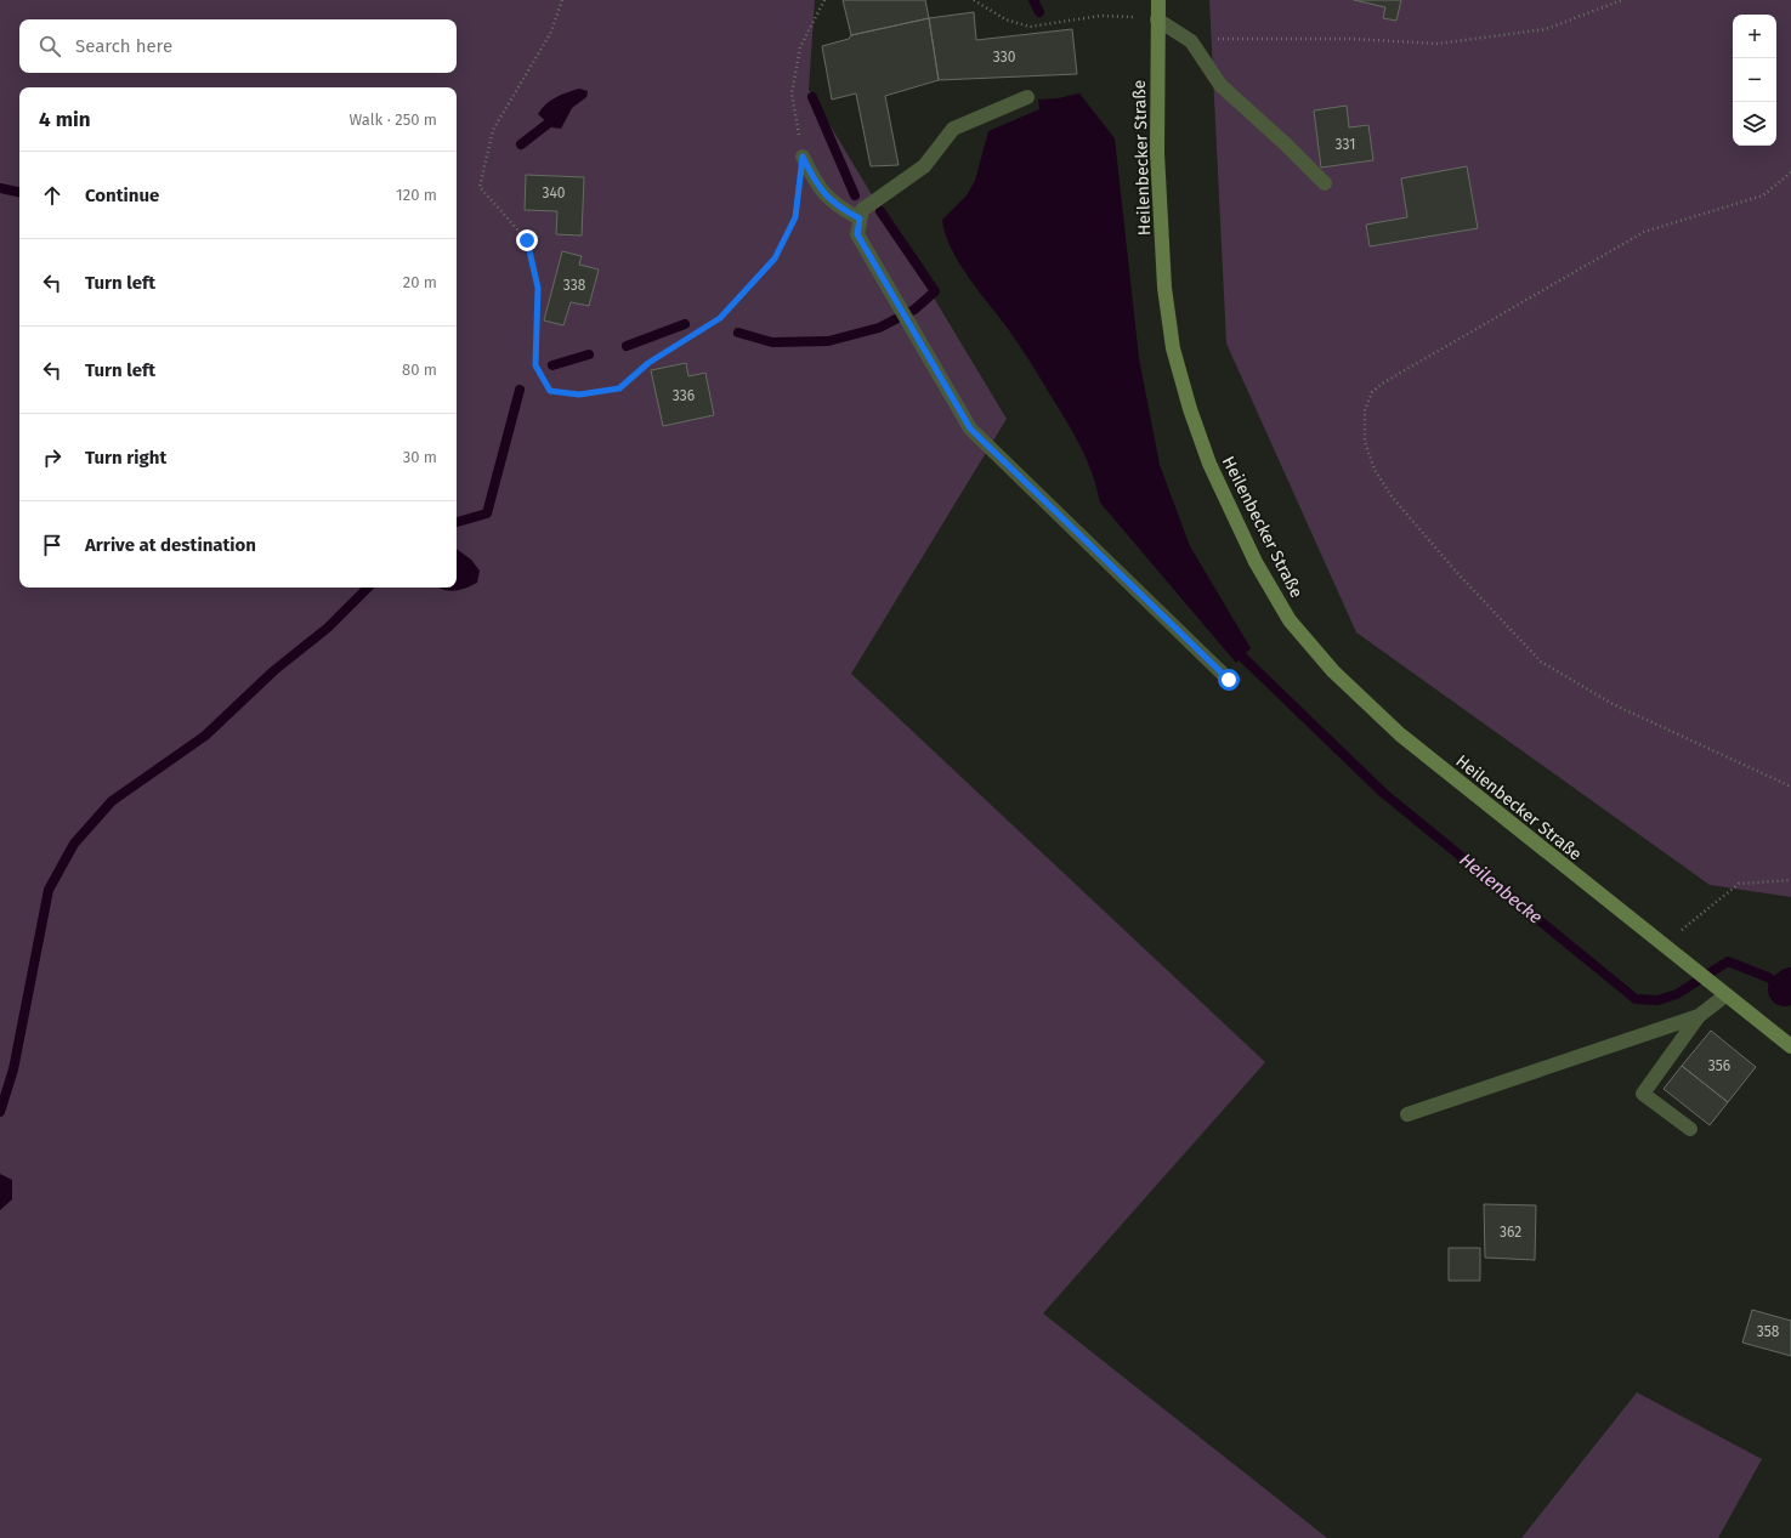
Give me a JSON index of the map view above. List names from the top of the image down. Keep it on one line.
{"streets":{"main road":["Heilenbecker Straße"]},"water":["Heilenbecke"],"house_numbers":["330","331","340","338","336","356","362","358"],"page":{"map_buttons":["+","−"],"search":"Search here","heading":["4 min","Walk · 250 m"],"list":[["Continue","120 m"],["Turn left","20 m"],["Turn left","80 m"],["Turn right","30 m"],"Arrive at destination"]}}
